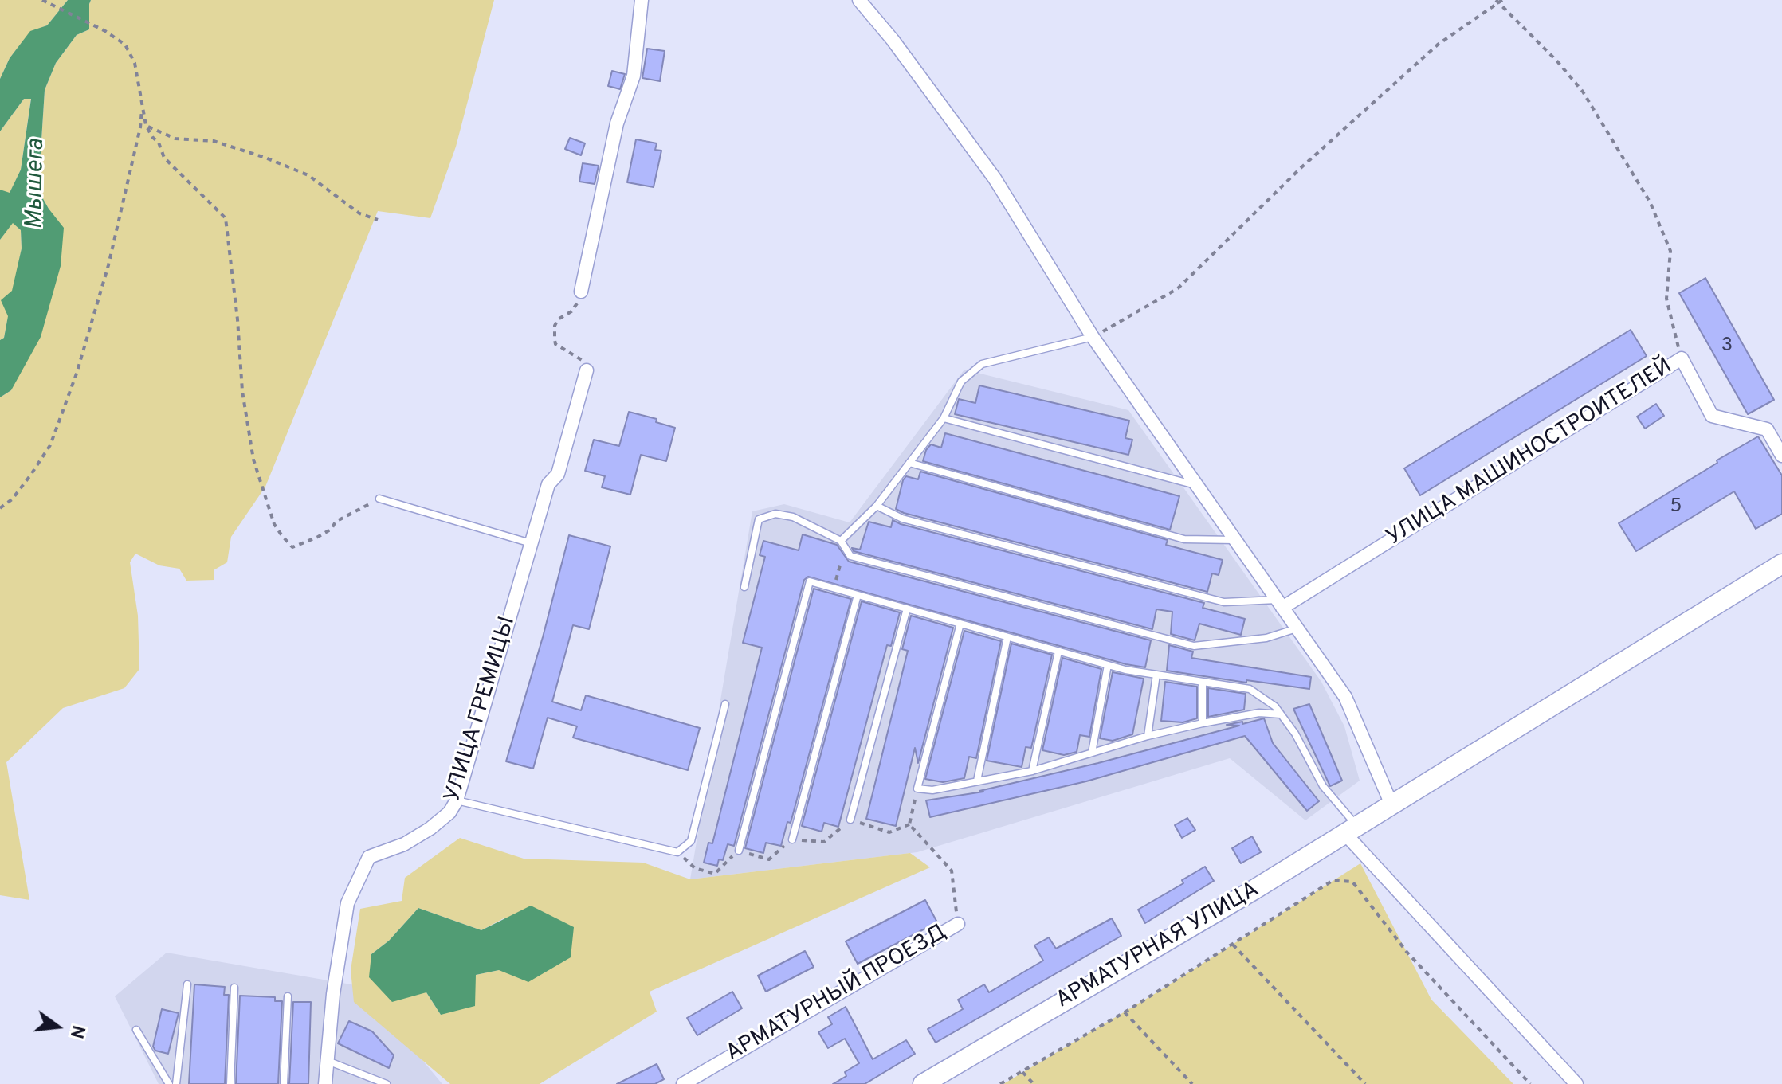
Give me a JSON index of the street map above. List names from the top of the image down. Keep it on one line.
{"streets":{"street":["УЛИЦА МАШИНОСТРОИТЕЛЕЙ","УЛИЦА ГРЕМИЦЫ","АРМАТУРНАЯ УЛИЦА","АРМАТУРНЫЙ ПРОЕЗД"]},"water":["Мышега"],"house_numbers":["3","5"],"north":"right"}
